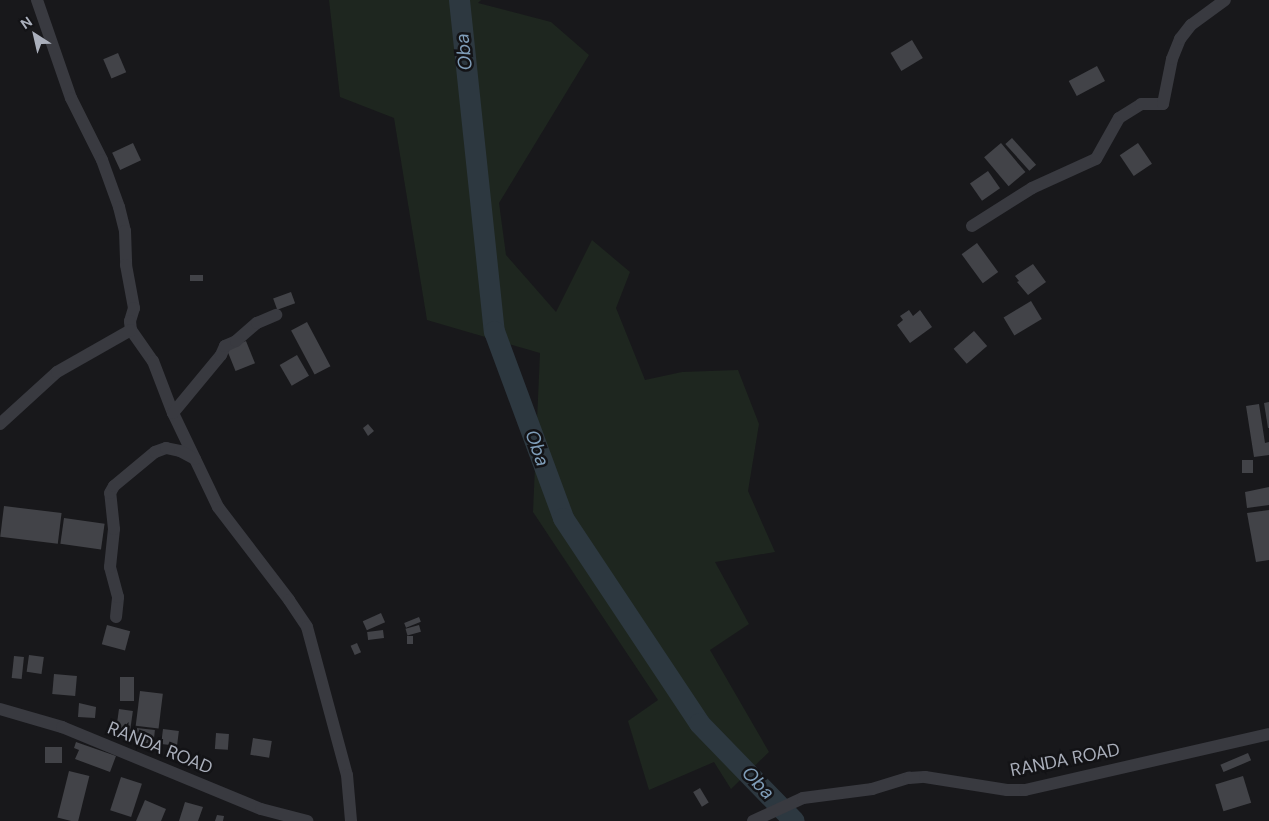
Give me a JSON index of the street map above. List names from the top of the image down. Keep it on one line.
{"streets":{"street":["RANDA ROAD"]},"water":["Oba"],"north":"top left"}
